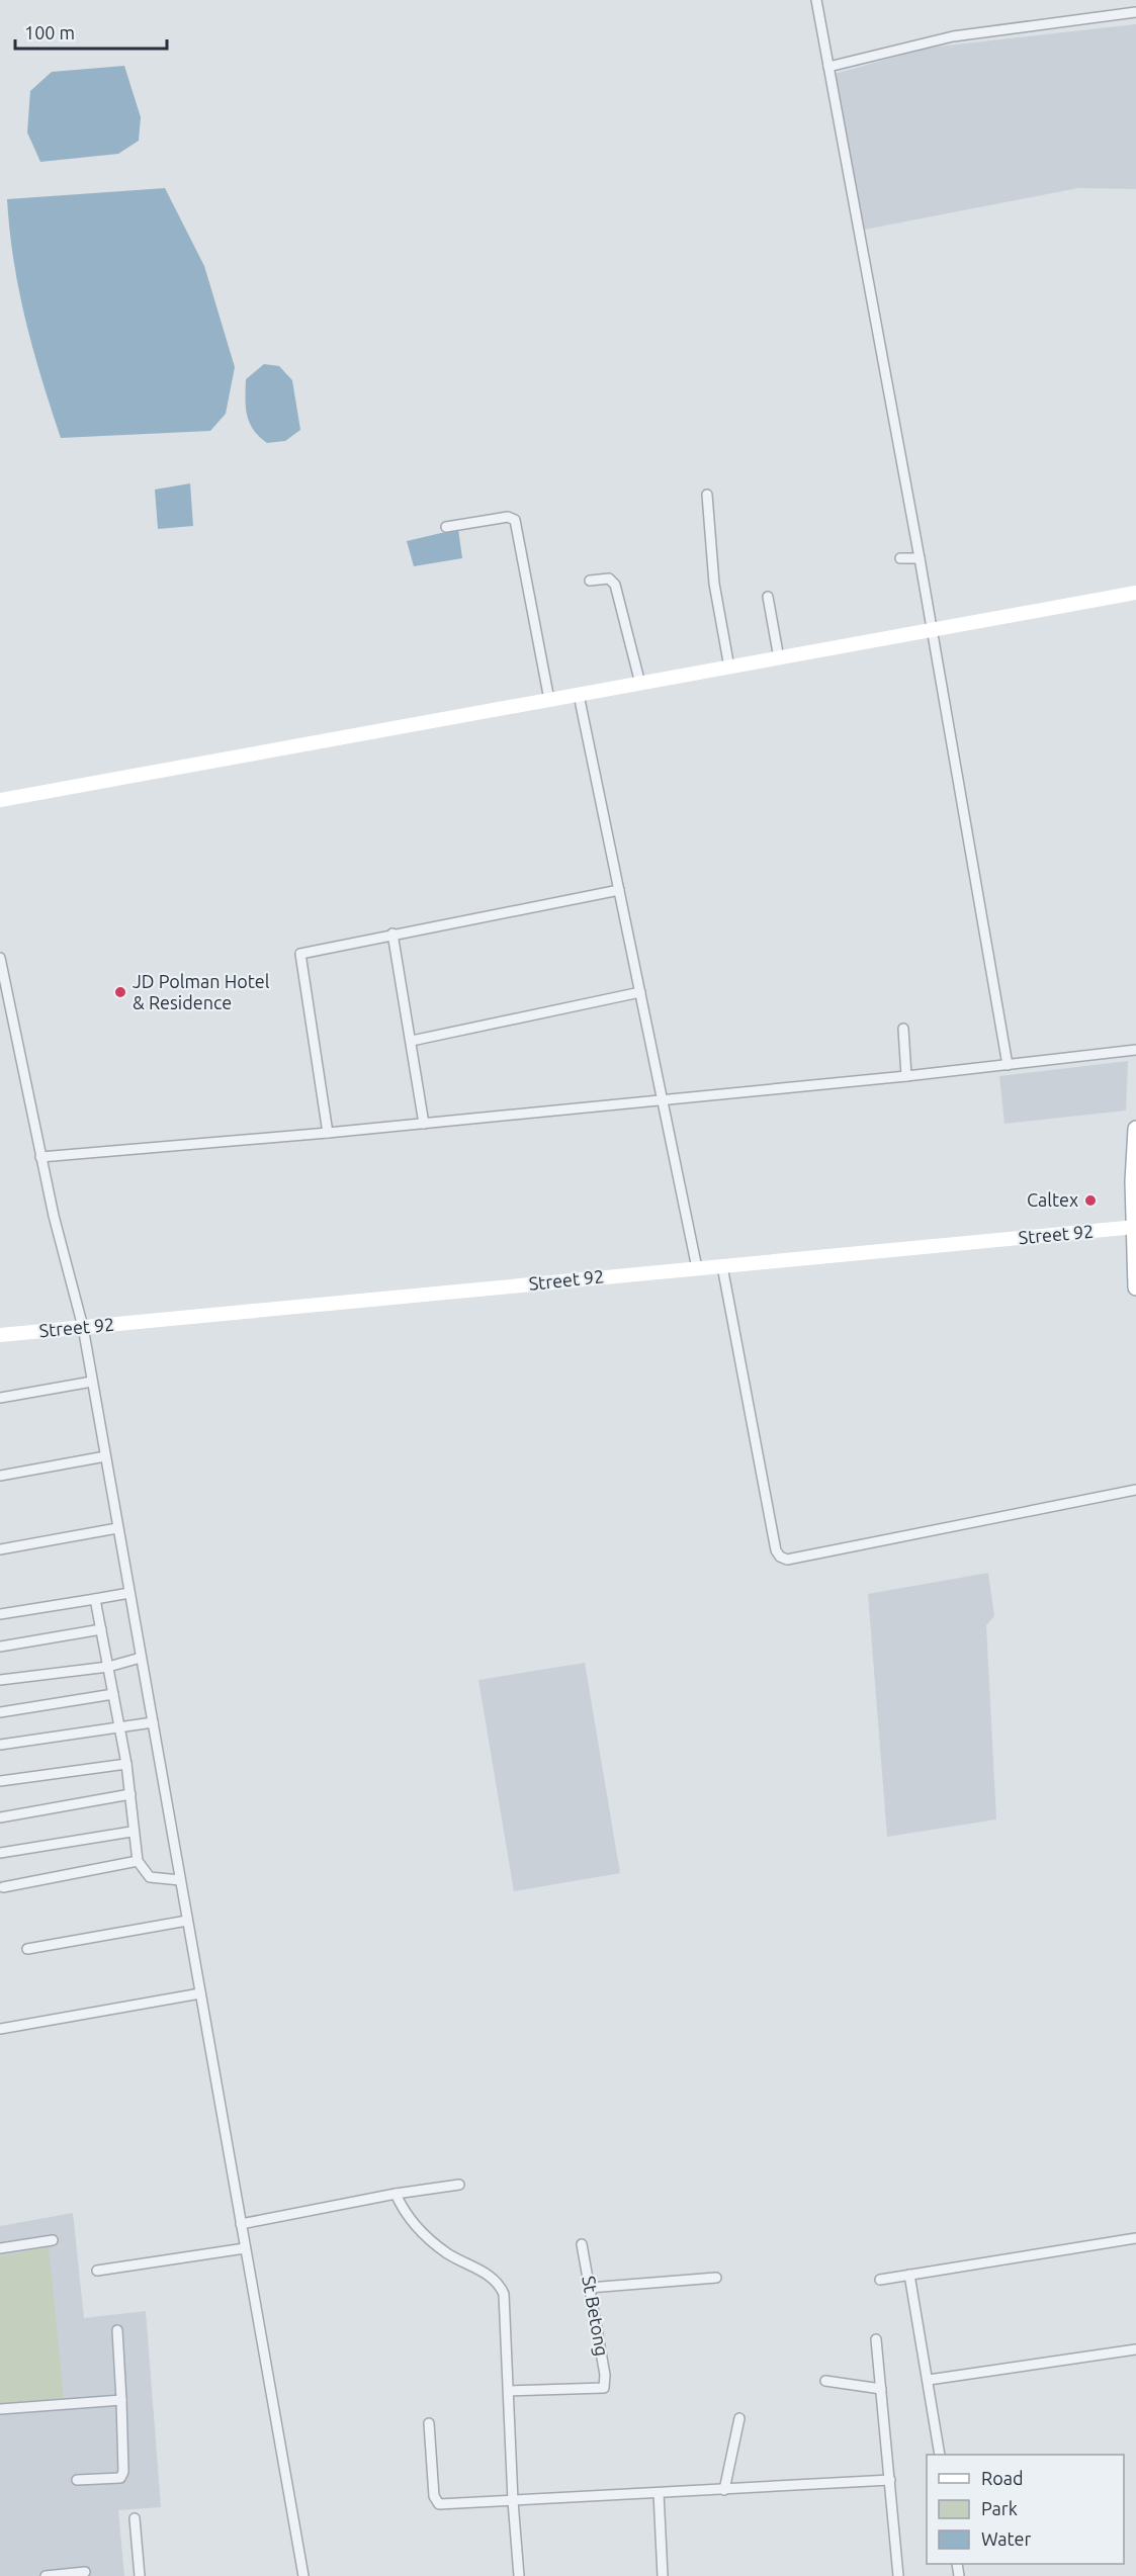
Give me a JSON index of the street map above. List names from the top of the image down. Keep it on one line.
{"streets":{"street":["Street 92","St Betong"]},"places":["JD Polman Hotel & Residence","Caltex"],"legend":["Road","Park","Water"],"scale_bar":"100 m"}
